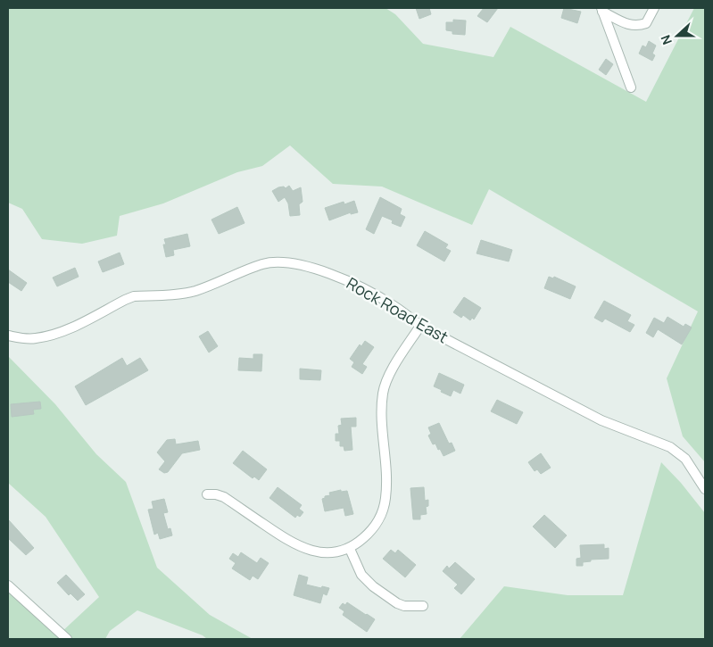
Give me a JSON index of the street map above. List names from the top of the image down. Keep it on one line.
{"streets":{"street":["Rock Road East"]},"north":"left"}
